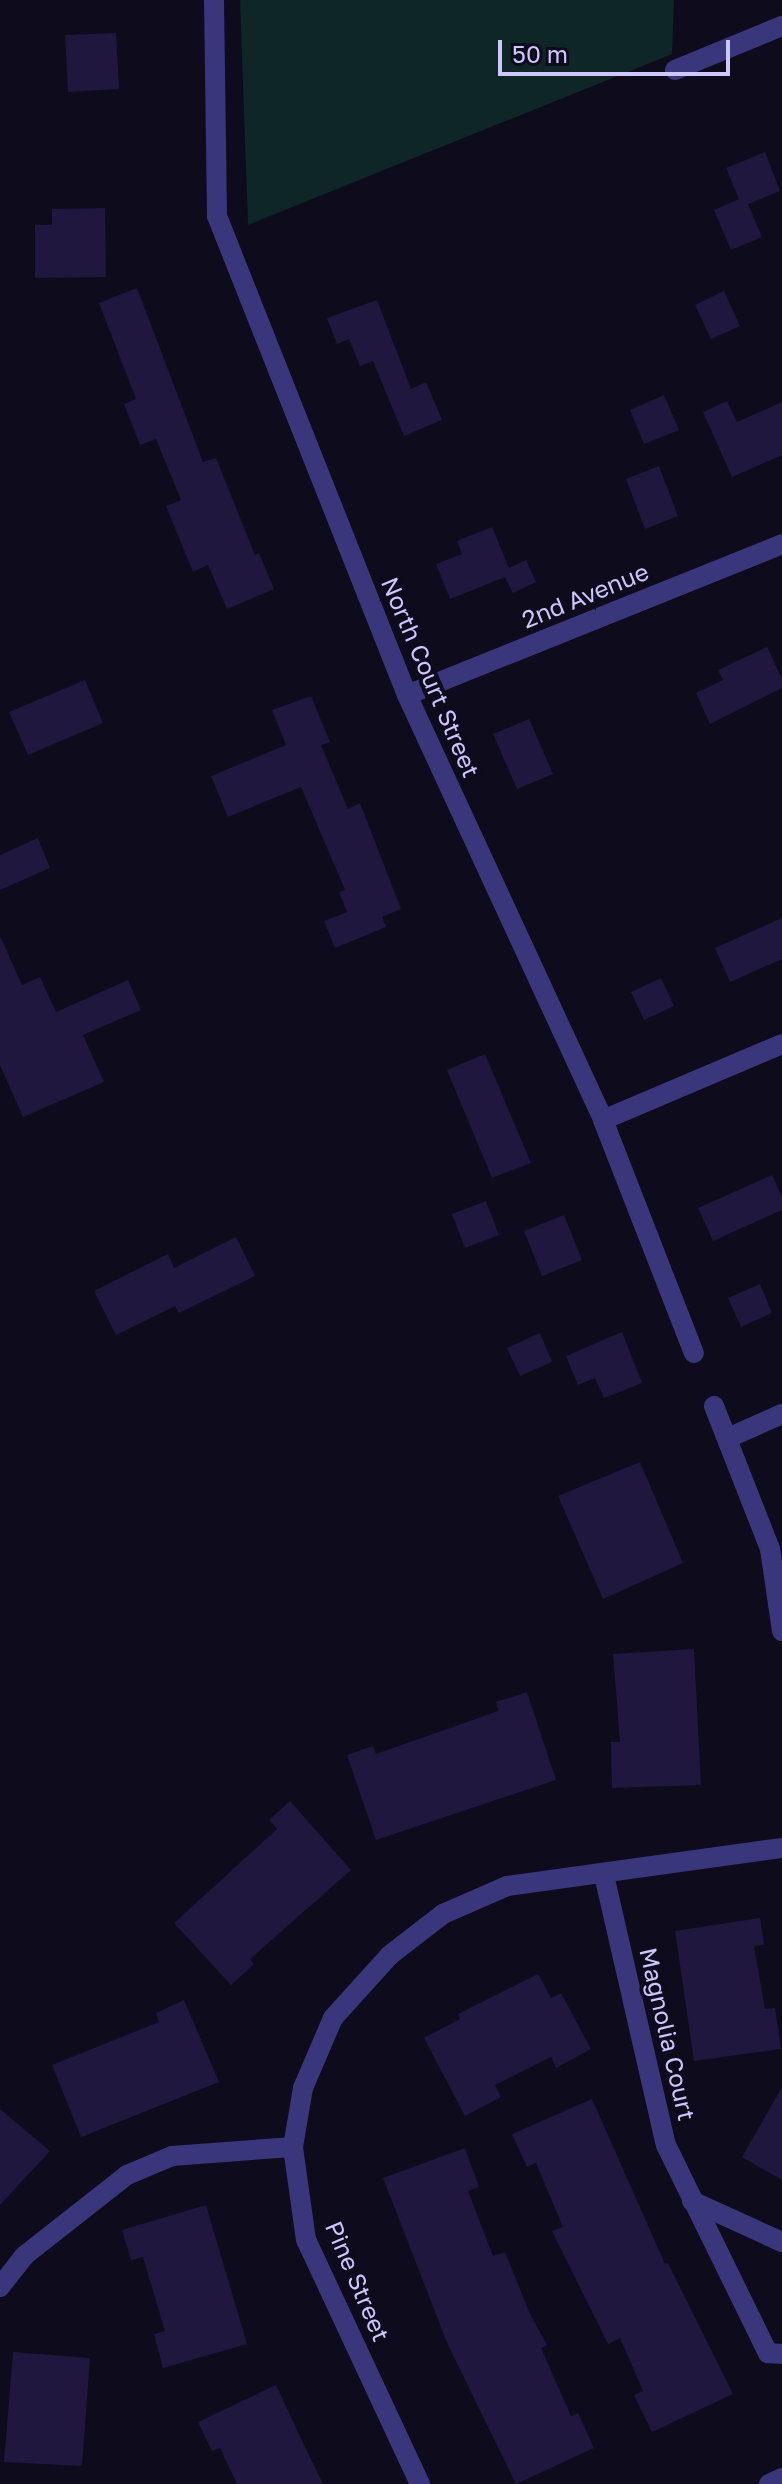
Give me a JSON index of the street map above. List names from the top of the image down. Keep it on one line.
{"streets":{"street":["2nd Avenue","North Court Street","Magnolia Court","Pine Street"]},"crossings":[["2nd Avenue","North Court Street"],["Magnolia Court","Pine Street"]],"scale_bar":"50 m"}
